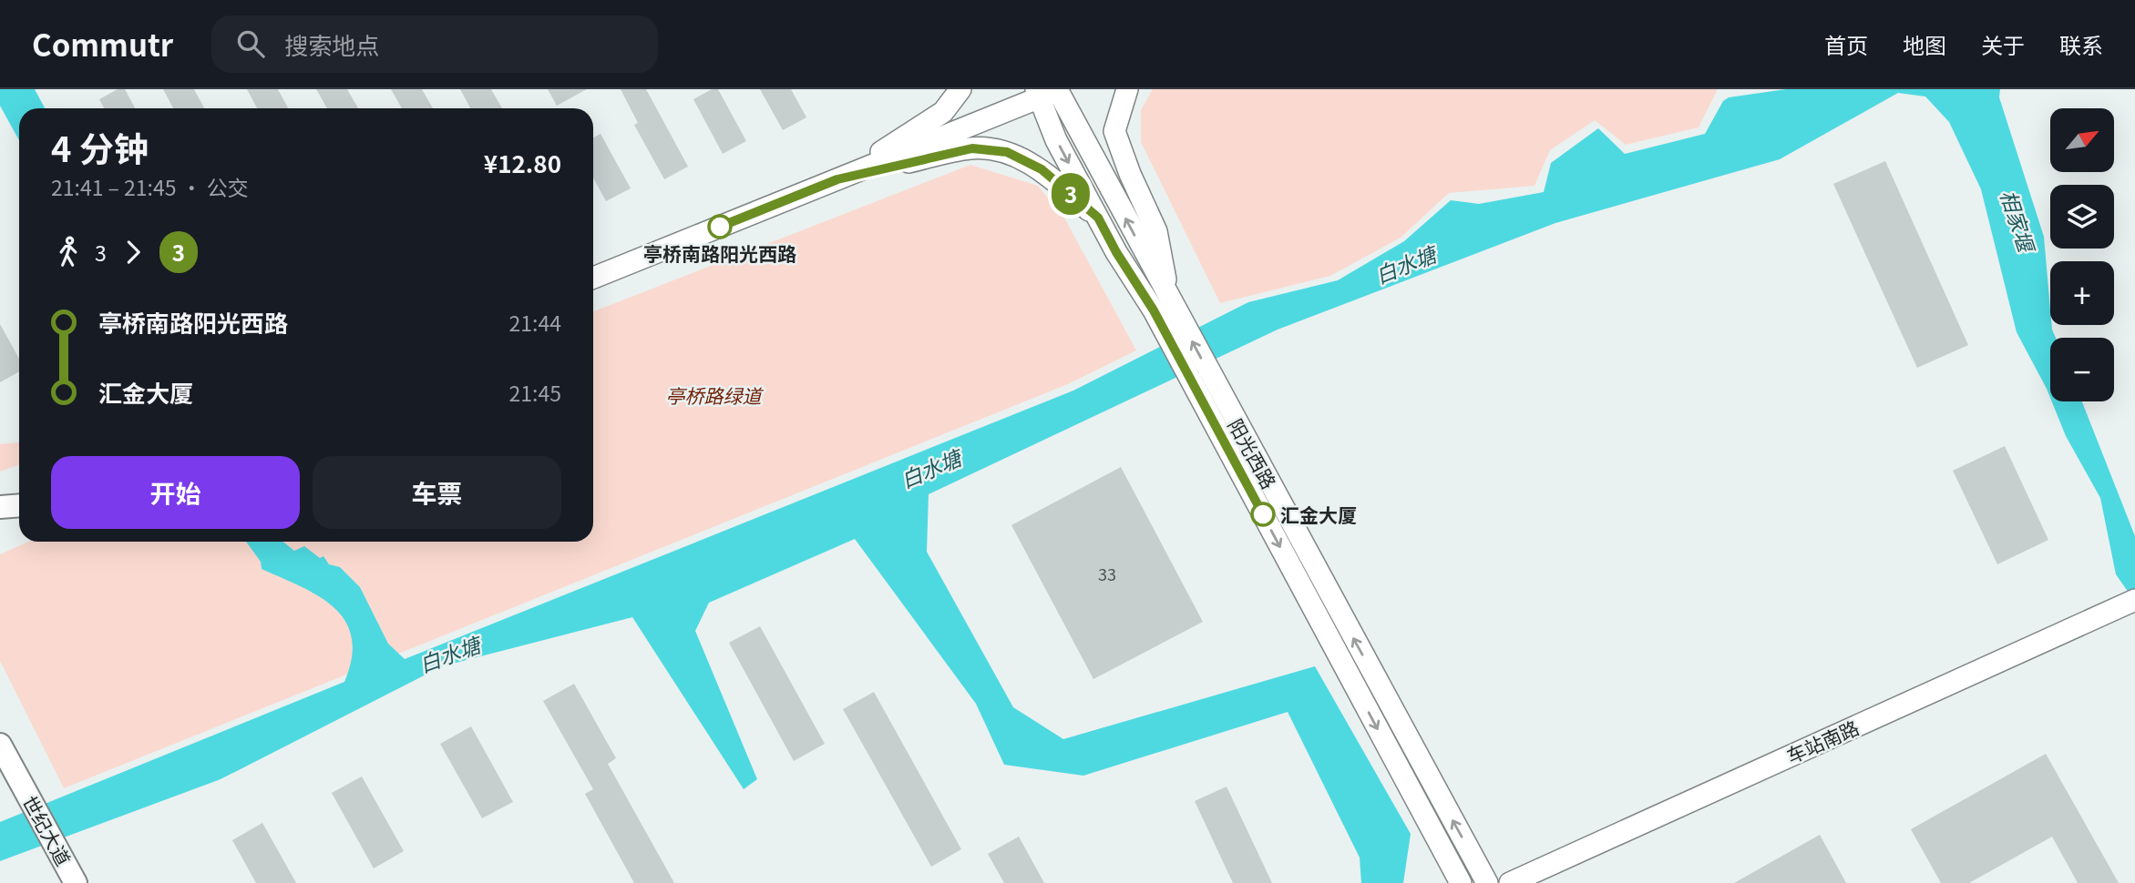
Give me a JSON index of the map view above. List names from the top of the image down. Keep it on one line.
{"streets":{"main road":["世纪大道"],"street":["阳光西路","车站南路"]},"water":["相家堰","白水塘"],"parks":["亭桥路绿道"],"places":["亭桥南路阳光西路","汇金大厦"],"lines":["bus line 3"],"house_numbers":["33"],"north":"top right","page":{"header":"Commutr","search":"搜索地点","nav":["首页","地图","关于","联系"],"on_map":"3","map_buttons":["+","−"],"heading":["4 分钟","21:41 – 21:45 · 公交","¥12.80"],"legs":["3","3"],"list":[{"name":"亭桥南路阳光西路","value":"21:44"},{"name":"汇金大厦","value":"21:45"}],"buttons":["开始","车票"]}}
